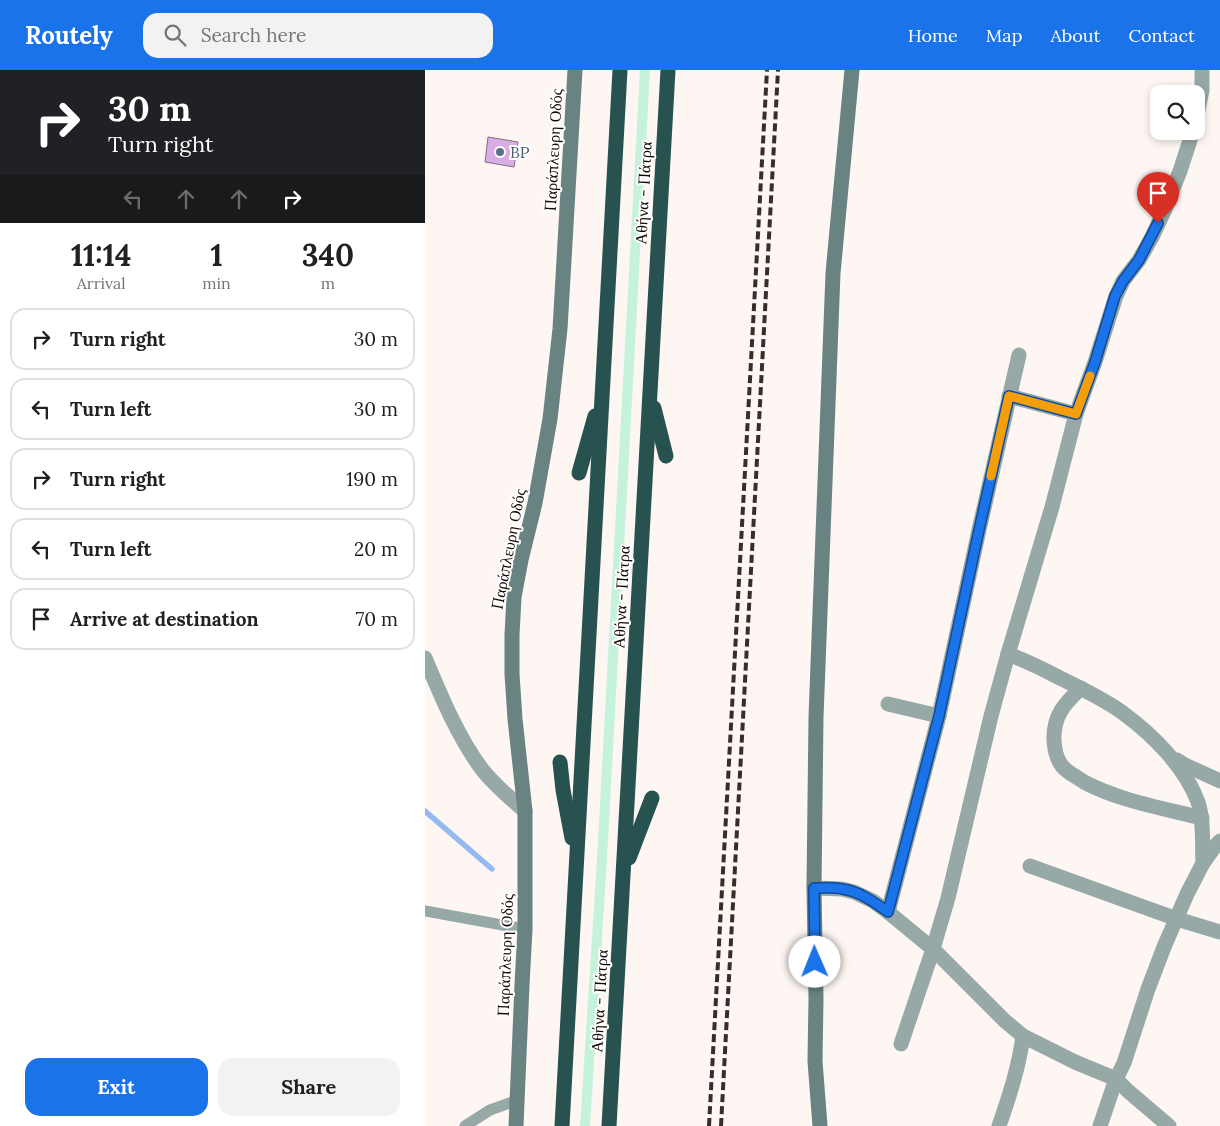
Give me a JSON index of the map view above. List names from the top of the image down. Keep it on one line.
{"streets":{"highway":["Αθήνα - Πάτρα"],"street":["Παράπλευρη Οδός"]},"places":["BP"],"page":{"header":"Routely","search":"Search here","nav":["Home","Map","About","Contact"],"turn":["30 m","Turn right"],"eta":["11:14","Arrival","1","min","340","m"],"list":[{"name":"Turn right","value":"30 m"},{"name":"Turn left","value":"30 m"},{"name":"Turn right","value":"190 m"},{"name":"Turn left","value":"20 m"},{"name":"Arrive at destination","value":"70 m"}],"buttons":["Exit","Share"]}}
